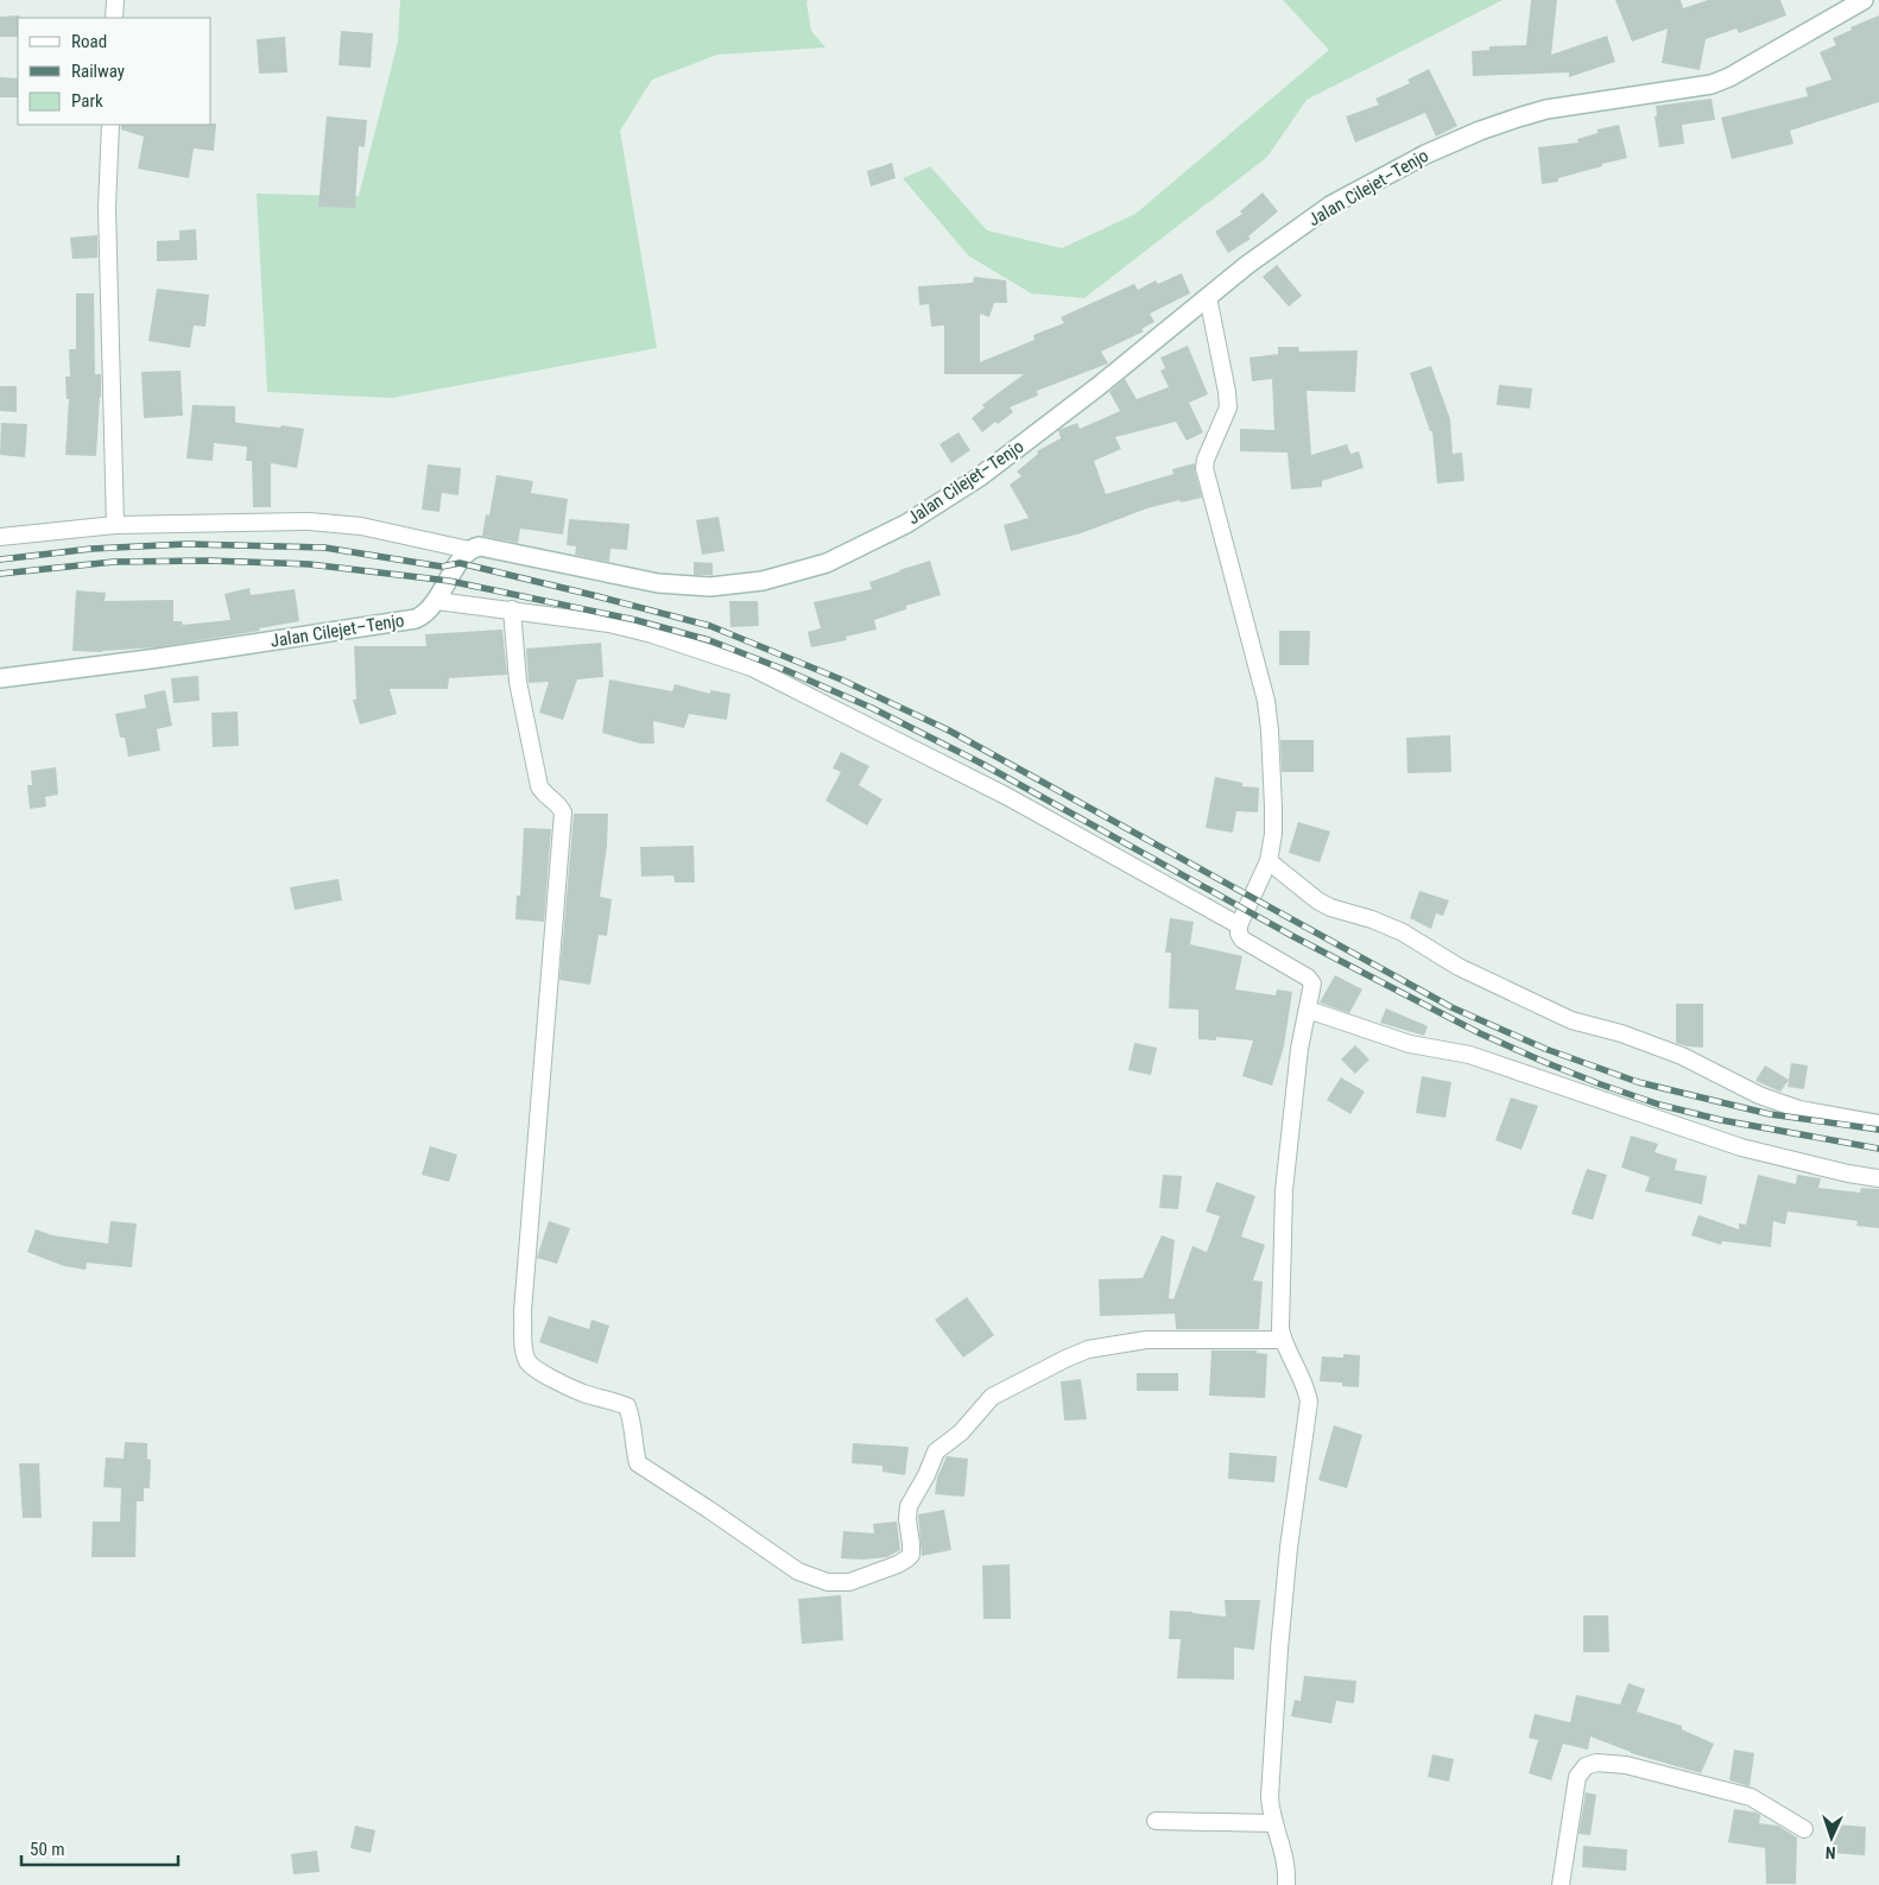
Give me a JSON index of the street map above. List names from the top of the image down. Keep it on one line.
{"streets":{"main road":["Jalan Cilejet–Tenjo"]},"legend":["Road","Railway","Park"],"scale_bar":"50 m","north":"bottom"}
